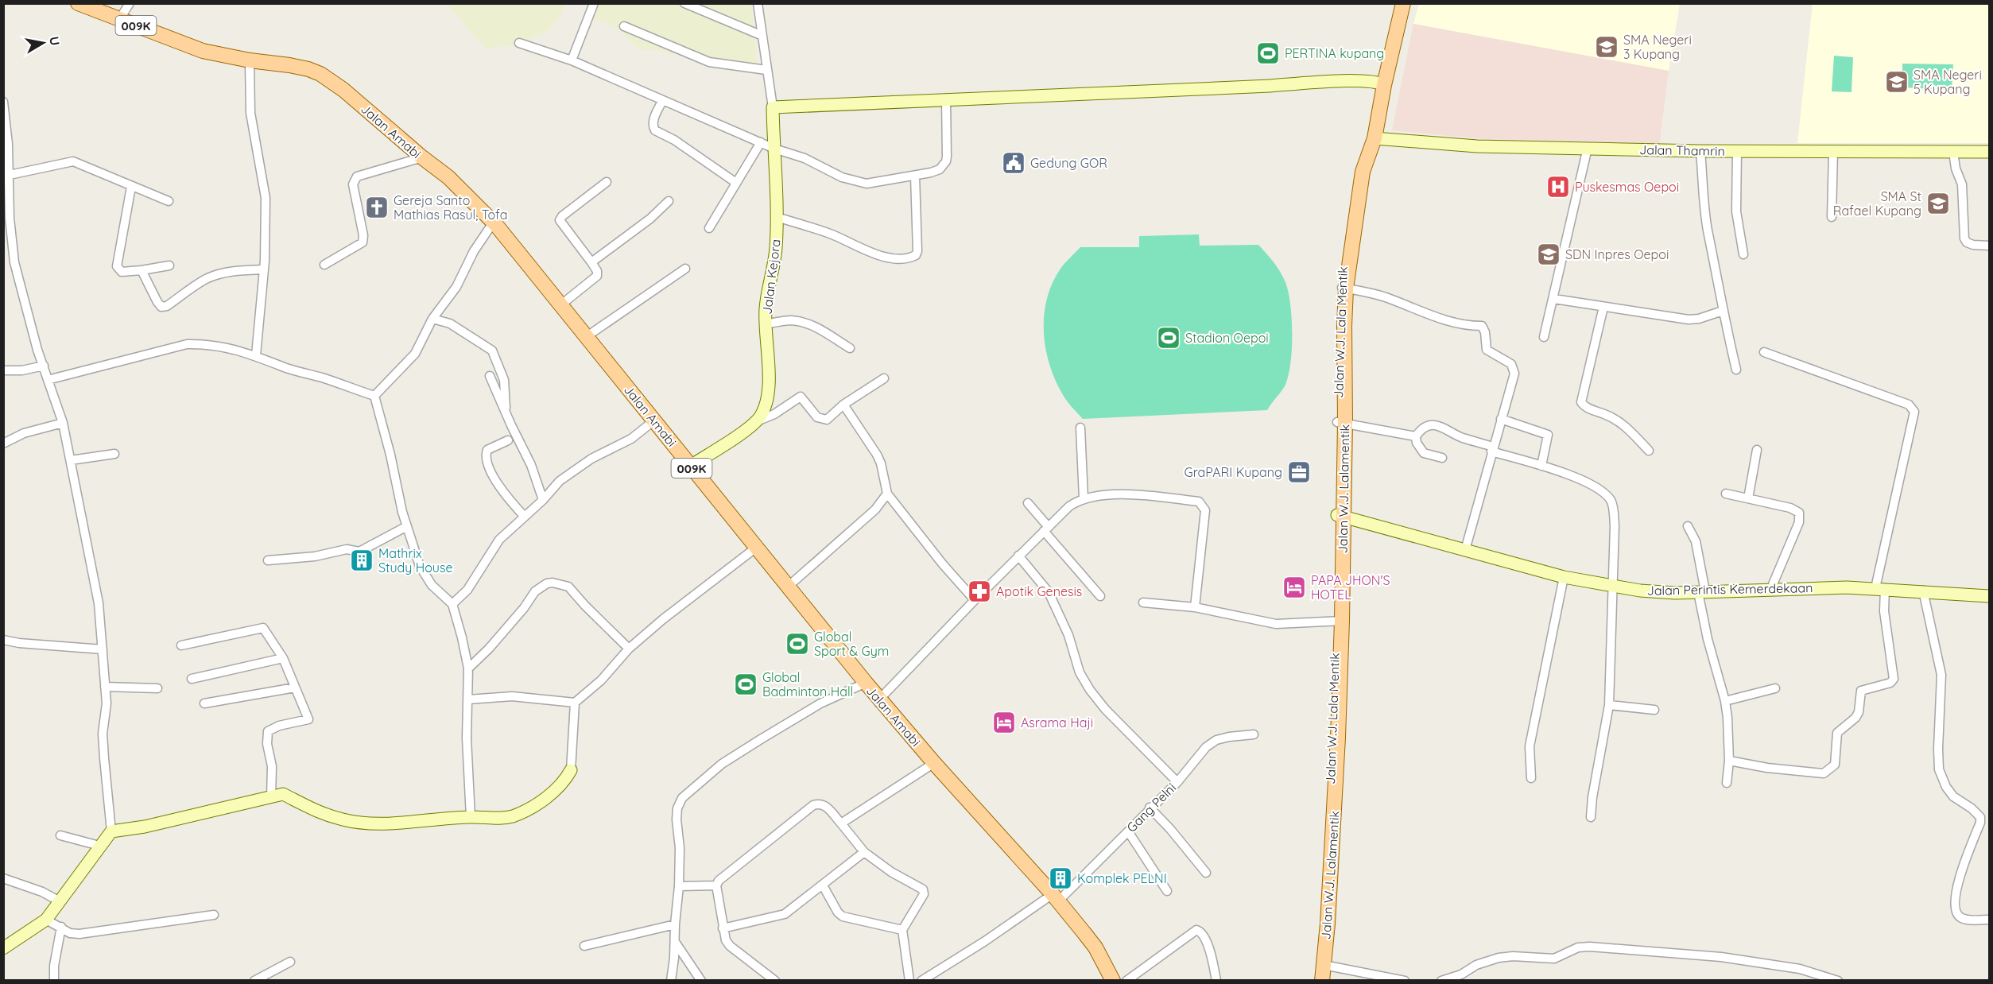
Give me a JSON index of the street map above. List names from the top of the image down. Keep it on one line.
{"streets":{"main road":["009K","Jalan Amabi","Jalan W.J. Lala Mentik","Jalan W.J. Lalamentik"],"street":["Jalan Thamrin","Jalan Kejora","Jalan Perintis Kemerdekaan","Gang Pelni"]},"crossings":[["Jalan Amabi","Gang Pelni"],["Jalan Thamrin","Jalan W.J. Lala Mentik"],["Jalan W.J. Lala Mentik","Jalan W.J. Lalamentik"],["Jalan W.J. Lala Mentik","Jalan Perintis Kemerdekaan"]],"places":{"school or university":["SMA Negeri 3 Kupang","SMA Negeri 5 Kupang","SMA St Rafael Kupang","SDN Inpres Oepoi"],"sports":["PERTINA kupang","Stadion Oepoi","Global Sport & Gym","Global Badminton Hall"],"public building":["Gedung GOR"],"hospital":["Puskesmas Oepoi"],"church":["Gereja Santo Mathias Rasul, Tofa"],"office":["GraPARI Kupang"],"building":["Mathrix Study House","Komplek PELNI"],"hotel":["PAPA JHON'S HOTEL","Asrama Haji"],"pharmacy":["Apotik Genesis"]},"north":"right"}
